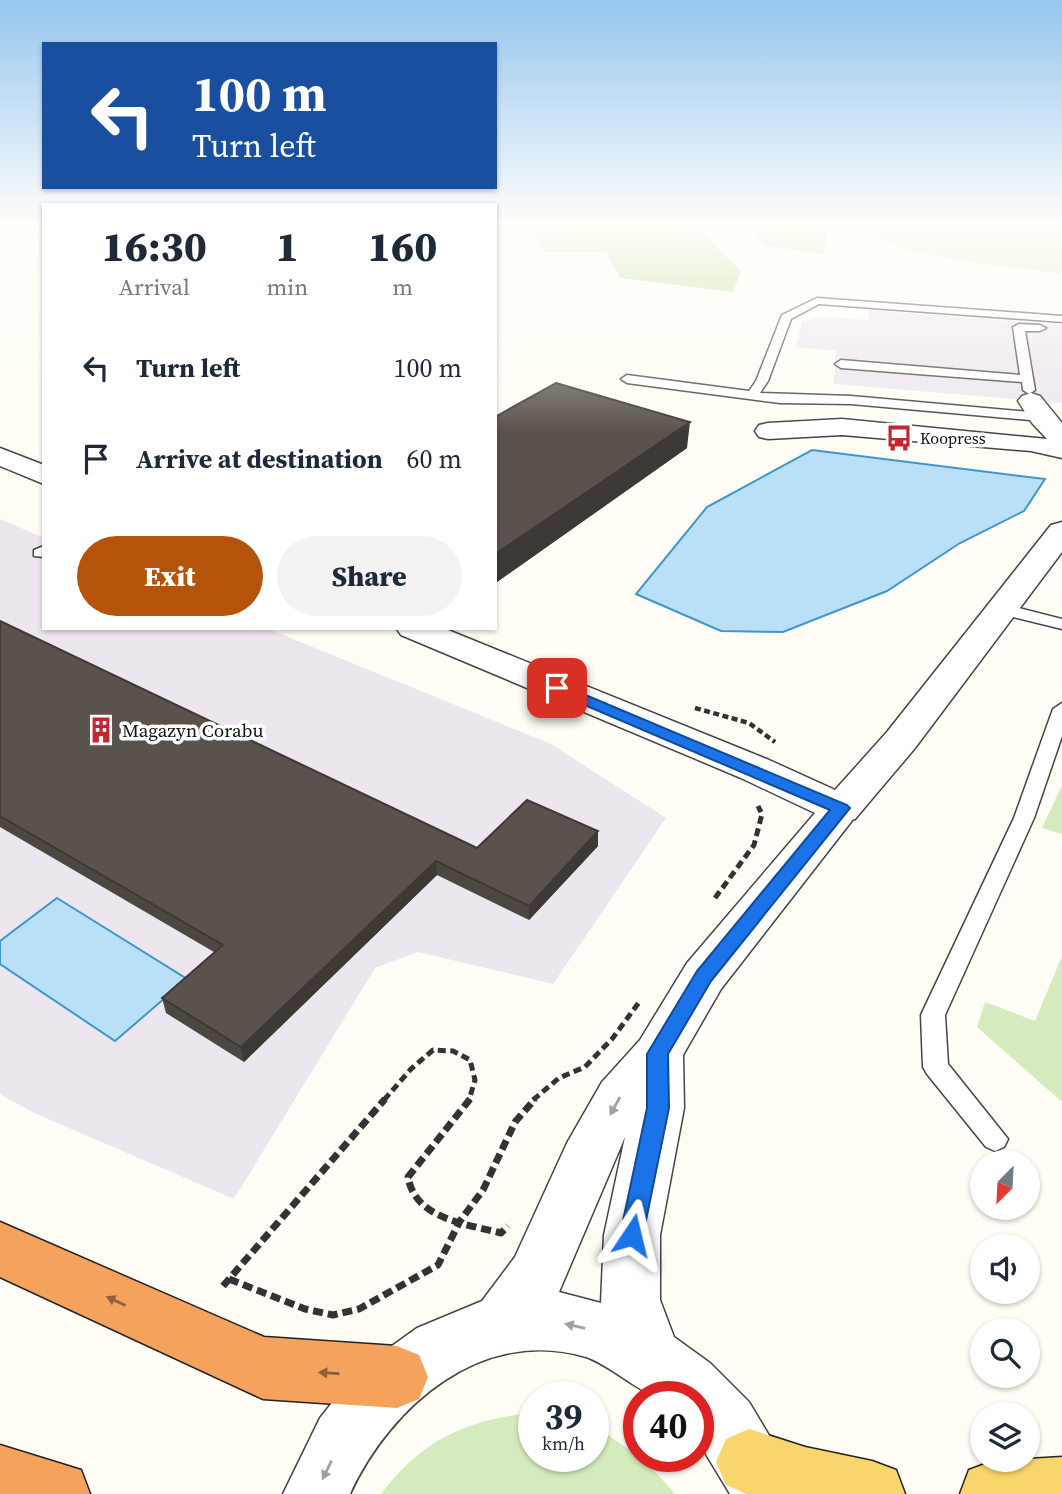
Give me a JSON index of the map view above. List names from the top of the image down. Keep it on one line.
{"places":{"bus stop":["Koopress"],"building":["Magazyn Corabu"]},"north":"bottom left","page":{"turn":["100 m","Turn left"],"eta":["16:30","Arrival","1","min","160","m"],"list":[{"name":"Turn left","value":"100 m"},{"name":"Arrive at destination","value":"60 m"}],"buttons":["Exit","Share"],"speed":"39 km/h","limit":"40"}}
